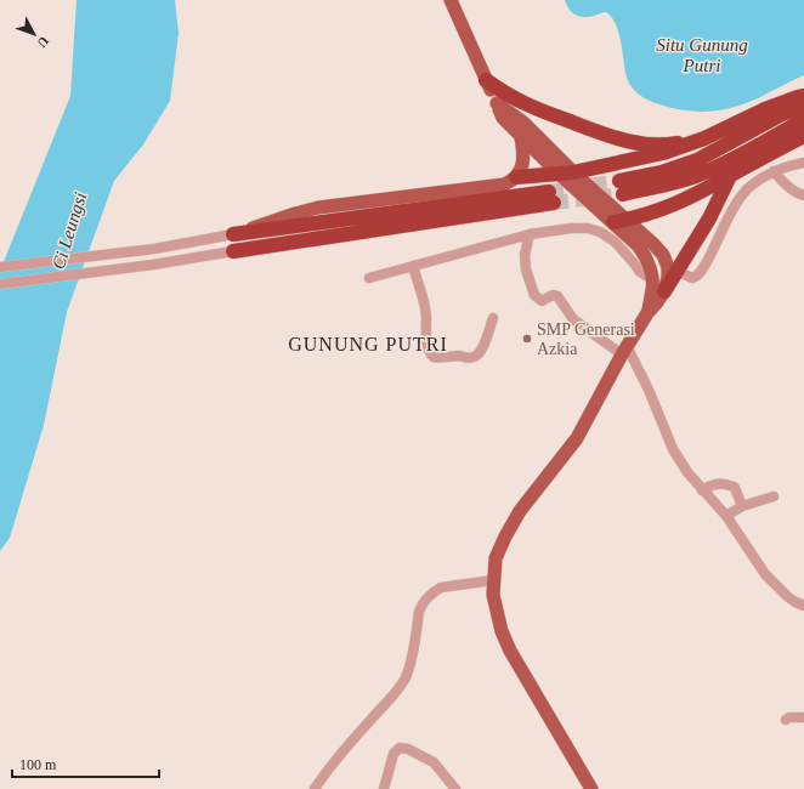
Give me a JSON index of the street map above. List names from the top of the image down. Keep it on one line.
{"districts":["GUNUNG PUTRI"],"water":["Situ Gunung Putri","Ci Leungsi"],"places":["SMP Generasi Azkia"],"scale_bar":"100 m","north":"bottom right"}
